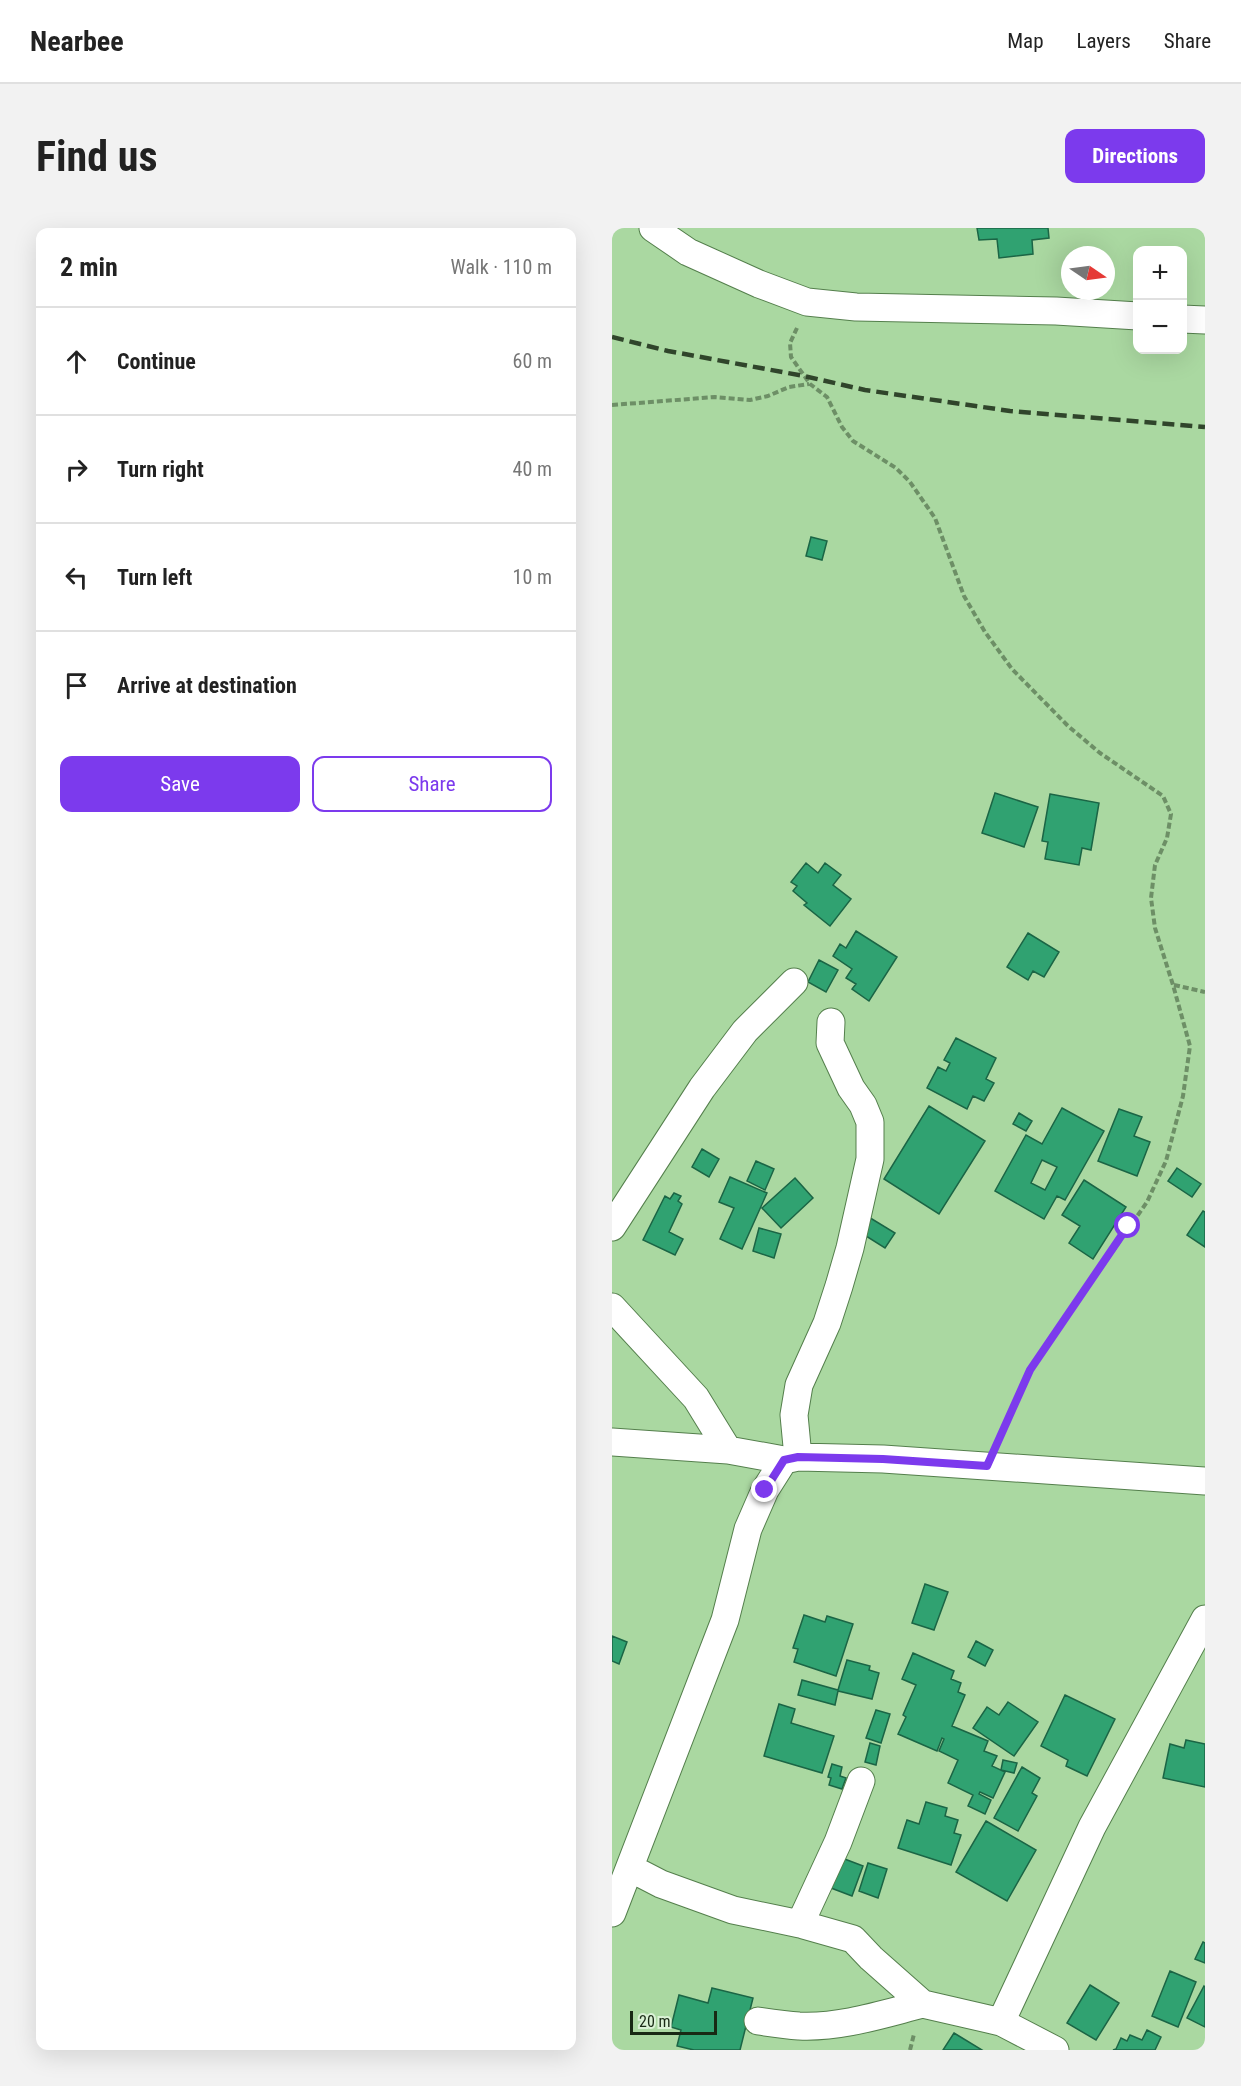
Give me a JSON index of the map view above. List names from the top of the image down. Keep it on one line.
{"scale_bar":"20 m","north":"right","page":{"header":"Nearbee","nav":["Map","Layers","Share"],"buttons":["Directions",["Save","Share"]],"title":"Find us","heading":["2 min","Walk · 110 m"],"map_buttons":["+","−"],"list":[["Continue","60 m"],["Turn right","40 m"],["Turn left","10 m"],"Arrive at destination"],"scale":"20 m"}}
